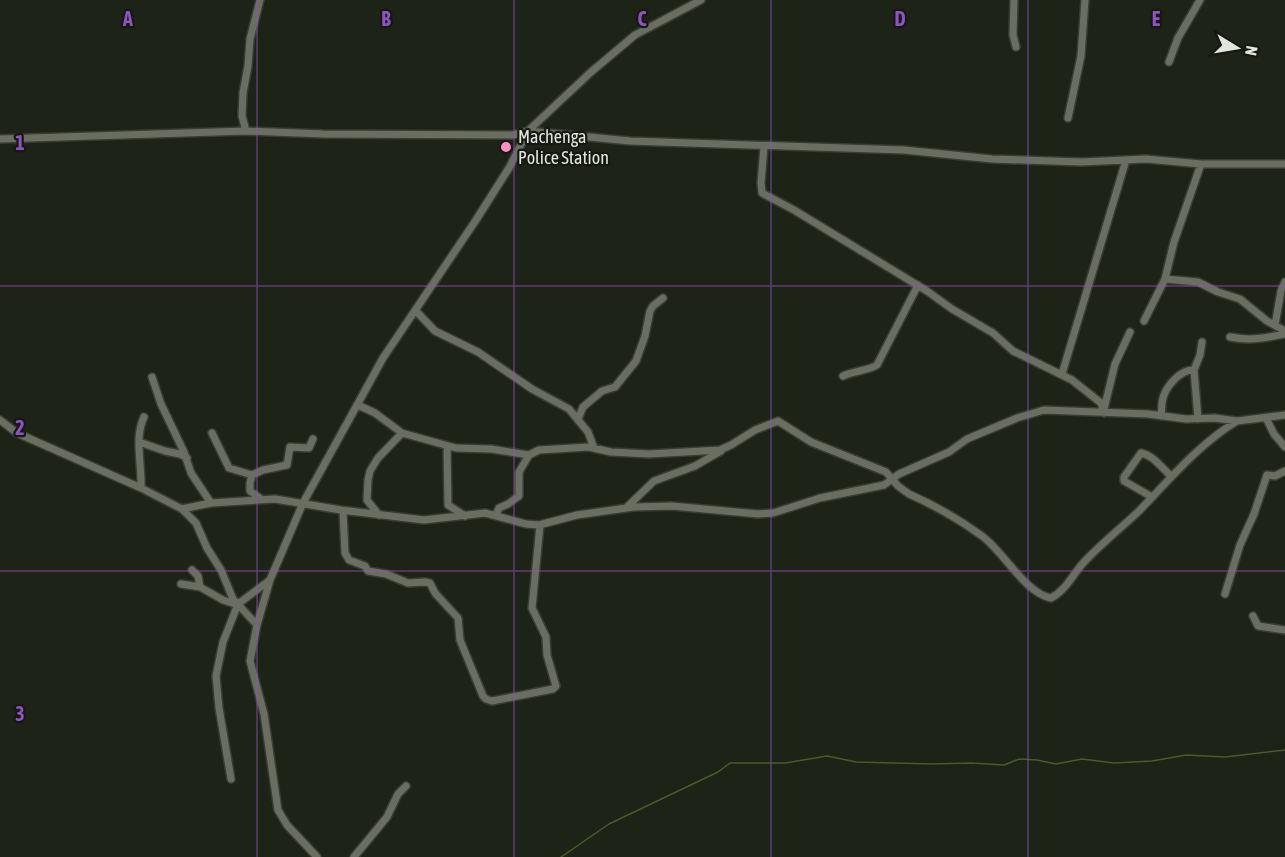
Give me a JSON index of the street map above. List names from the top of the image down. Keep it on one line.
{"places":["Machenga Police Station"],"north":"right","grid":{"columns":["A","B","C","D","E"],"rows":["1","2","3"]}}
